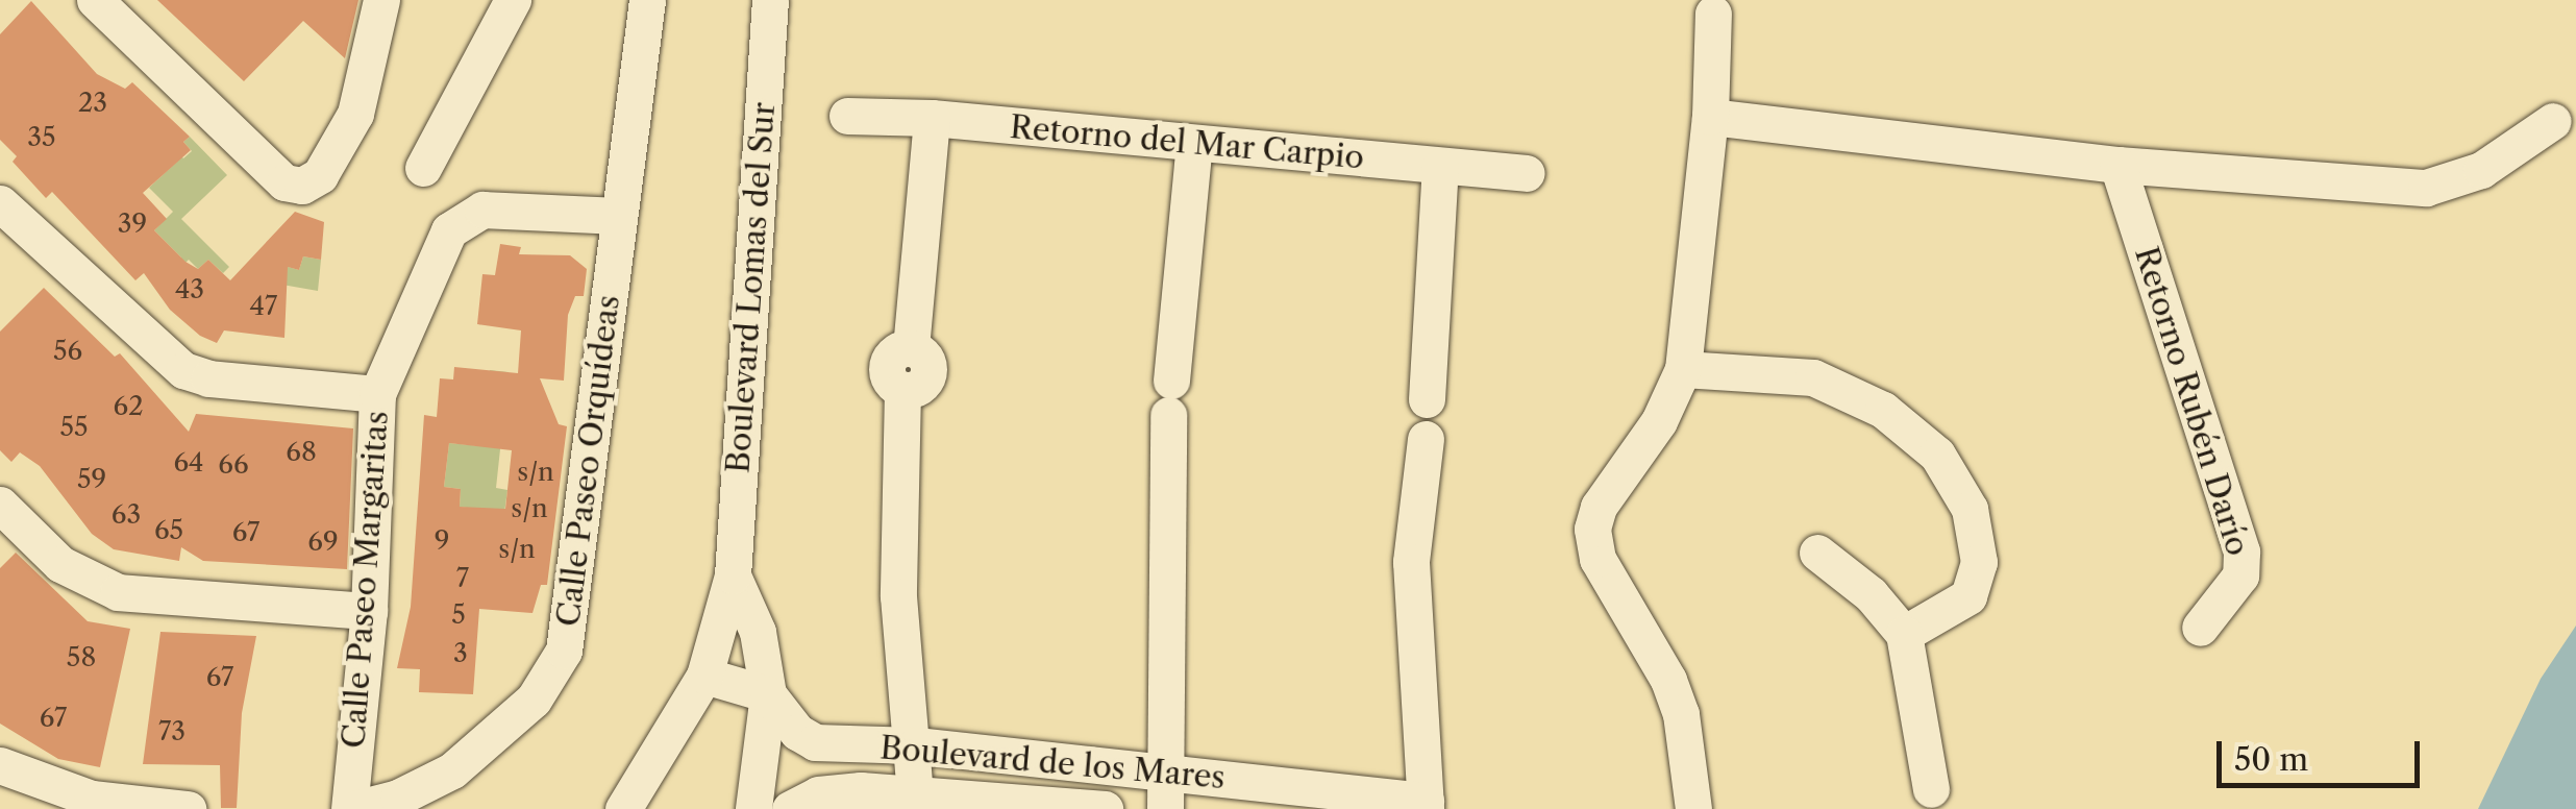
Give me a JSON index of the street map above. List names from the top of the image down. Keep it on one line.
{"streets":{"street":["Retorno del Mar Carpio","Boulevard Lomas del Sur","Retorno Rubén Darío","Calle Paseo Orquídeas","Calle Paseo Margaritas","Boulevard de los Mares"]},"crossings":[["Boulevard Lomas del Sur","Boulevard de los Mares"],["Calle Paseo Orquídeas","Calle Paseo Margaritas"]],"house_numbers":["23","35","39","43","47","56","62","55","68","64","66","s/n","59","s/n","63","65","67","9","69","s/n","7","5","3","58","67","67","73"],"scale_bar":"50 m"}
